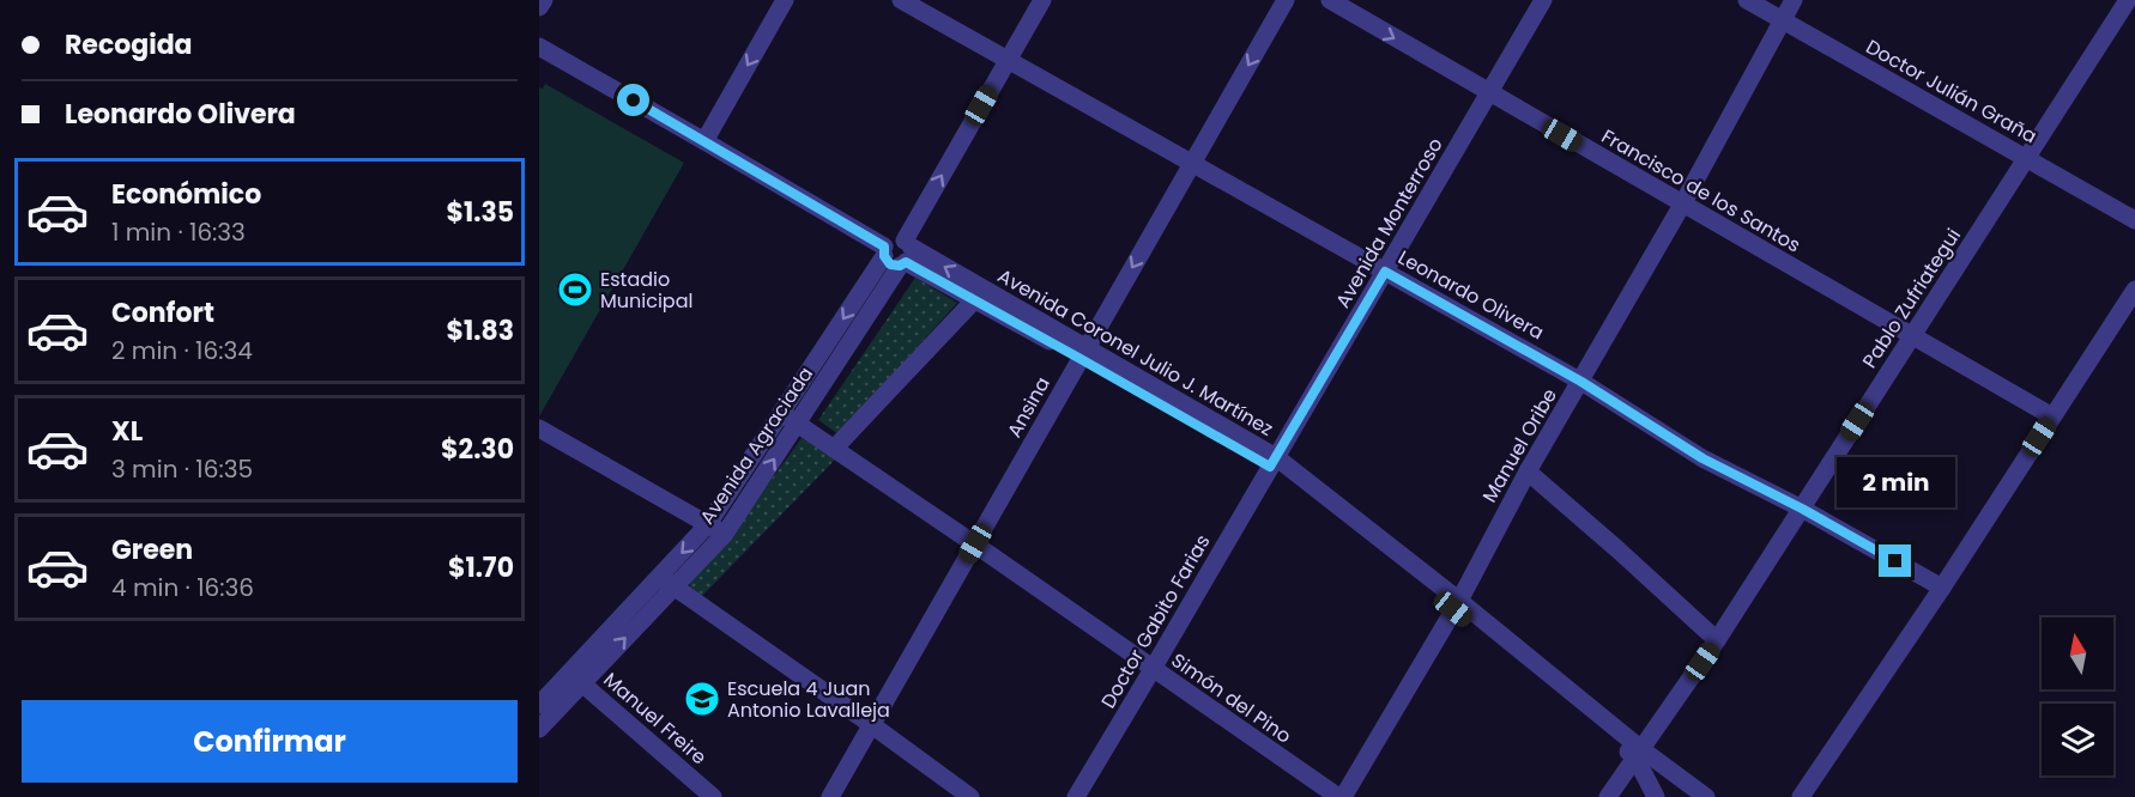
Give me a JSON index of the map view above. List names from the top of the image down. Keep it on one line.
{"streets":{"street":["Doctor Julián Graña","Francisco de los Santos","Avenida Monterroso","Leonardo Olivera","Pablo Zufriategui","Avenida Coronel Julio J. Martínez","Ansina","Avenida Agraciada","Manuel Oribe","Doctor Gabito Farias","Simón del Pino","Manuel Freire"]},"crossings":[["Doctor Julián Graña","Pablo Zufriategui"],["Doctor Julián Graña","Manuel Oribe"],["Francisco de los Santos","Avenida Monterroso"],["Francisco de los Santos","Pablo Zufriategui"],["Francisco de los Santos","Manuel Oribe"],["Avenida Monterroso","Leonardo Olivera"],["Avenida Monterroso","Avenida Coronel Julio J. Martínez"],["Avenida Monterroso","Doctor Gabito Farias"],["Leonardo Olivera","Pablo Zufriategui"],["Leonardo Olivera","Ansina"],["Leonardo Olivera","Manuel Oribe"],["Pablo Zufriategui","Avenida Coronel Julio J. Martínez"],["Avenida Coronel Julio J. Martínez","Ansina"],["Avenida Coronel Julio J. Martínez","Avenida Agraciada"],["Avenida Coronel Julio J. Martínez","Manuel Oribe"],["Avenida Coronel Julio J. Martínez","Doctor Gabito Farias"],["Ansina","Simón del Pino"],["Avenida Agraciada","Simón del Pino"],["Avenida Agraciada","Manuel Freire"],["Manuel Oribe","Simón del Pino"],["Doctor Gabito Farias","Simón del Pino"]],"one_way":["Ansina"],"places":{"sports":["Estadio Municipal"],"school or university":["Escuela 4 Juan Antonio Lavalleja"]},"north":"top","page":{"banner":["Recogida","Leonardo Olivera"],"list":[{"name":"Económico","note":"1 min · 16:33","value":"$1.35"},{"name":"Confort","note":"2 min · 16:34","value":"$1.83"},{"name":"XL","note":"3 min · 16:35","value":"$2.30"},{"name":"Green","note":"4 min · 16:36","value":"$1.70"}],"bubble":"2 min","buttons":"Confirmar"}}
